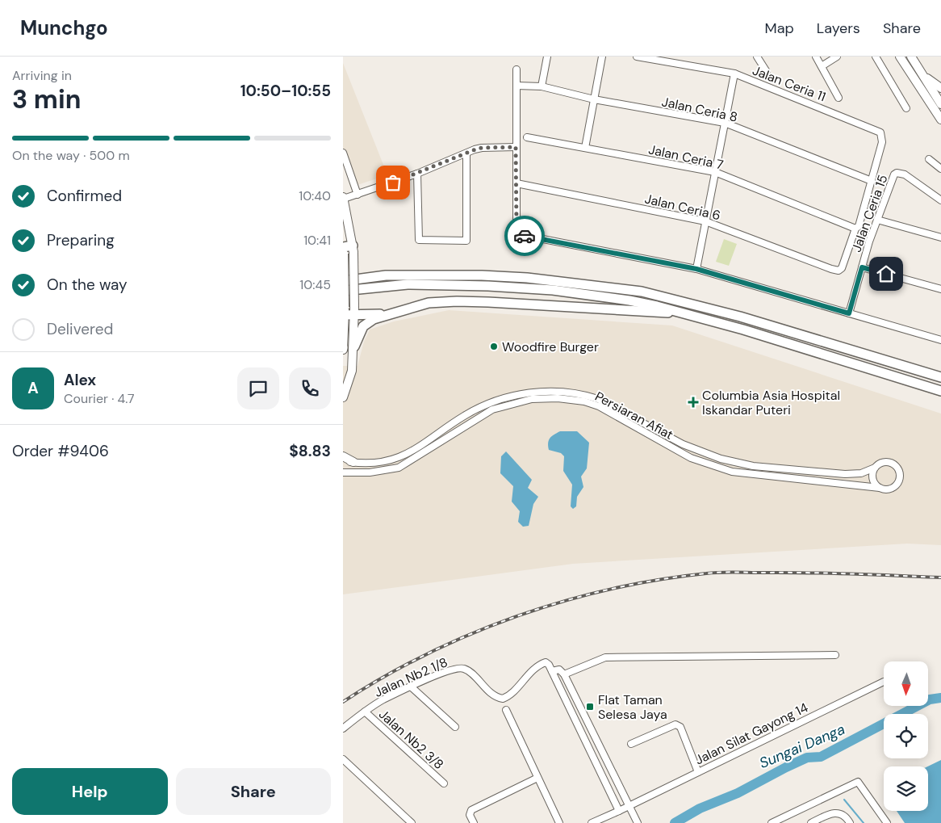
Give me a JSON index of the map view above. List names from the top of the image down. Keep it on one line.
{"streets":{"street":["Jalan Ceria 11","Jalan Ceria 8","Jalan Ceria 7","Jalan Ceria 6","Jalan Ceria 15","Persiaran Afiat","Jalan Nb2 1/8","Jalan Silat Gayong 14","Jalan Nb2 3/8"]},"crossings":[["Jalan Ceria 11","Jalan Ceria 8"],["Jalan Ceria 7","Jalan Ceria 6"],["Jalan Nb2 1/8","Jalan Nb2 3/8"]],"water":["Sungai Danga"],"places":{"other":["Woodfire Burger"],"health":["Columbia Asia Hospital Iskandar Puteri"],"transit":["Flat Taman Selesa Jaya"]},"north":"bottom","page":{"header":"Munchgo","nav":["Map","Layers","Share"],"heading":["3 min","Arriving in","10:50–10:55"],"panel":["Alex","Courier · 4.7","Order #9406","$8.83"],"bar":"On the way · 500 m","list":[["Confirmed","10:40"],["Preparing","10:41"],["On the way","10:45"],"Delivered"],"round":"A","buttons":["Help","Share"]}}
